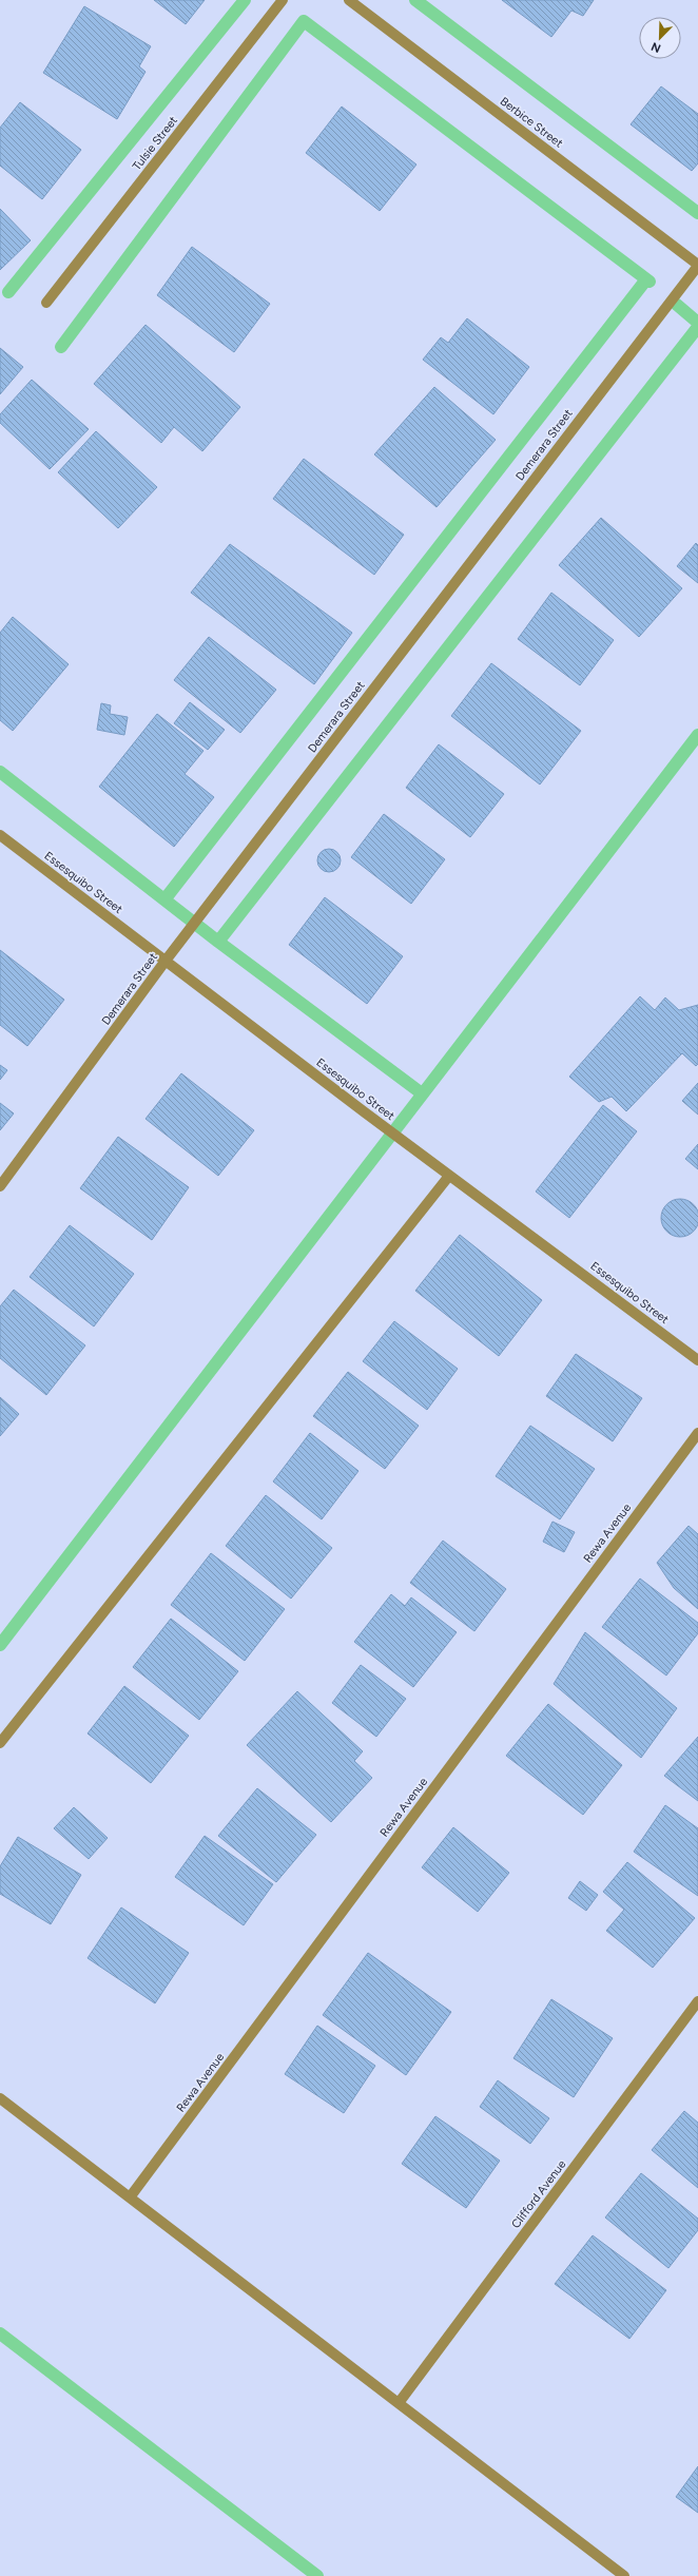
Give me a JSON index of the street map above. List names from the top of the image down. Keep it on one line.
{"streets":{"street":["Berbice Street","Tulsie Street","Demerara Street","Essesquibo Street","Rewa Avenue","Clifford Avenue"]},"crossings":[["Berbice Street","Demerara Street"],["Demerara Street","Essesquibo Street"]],"north":"bottom left"}
